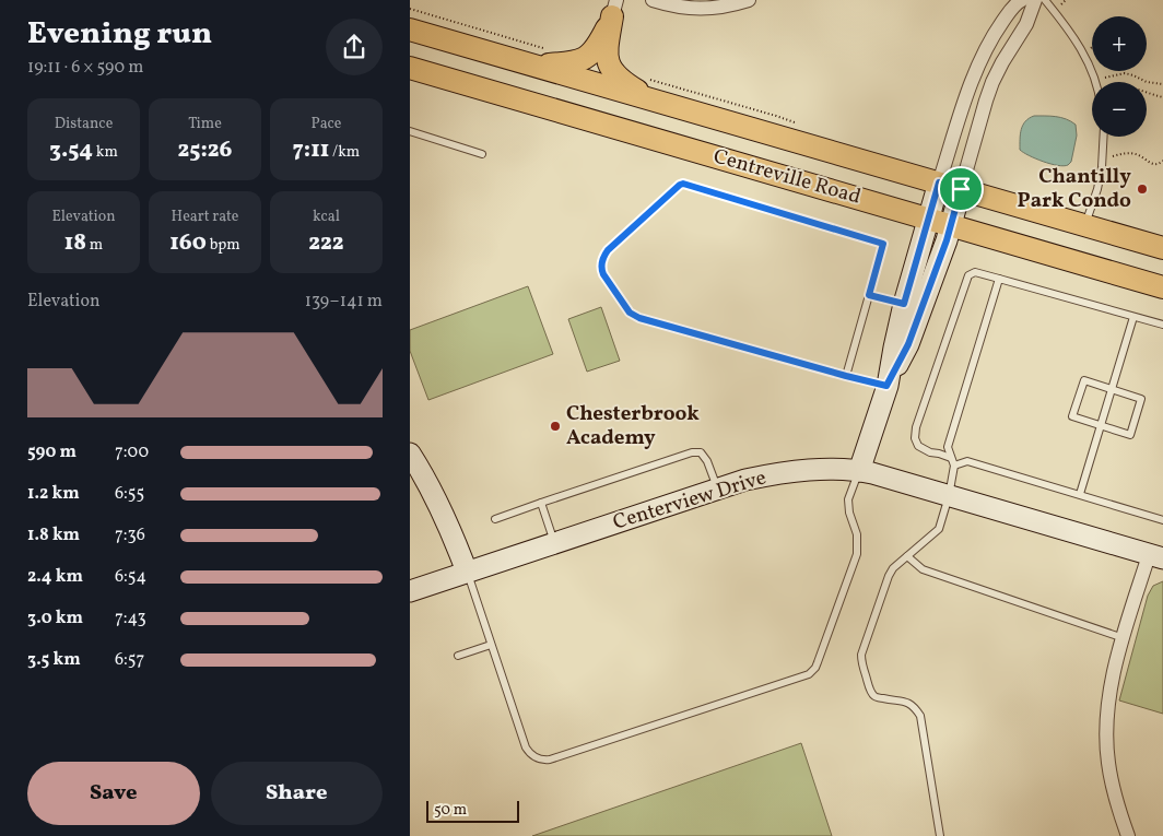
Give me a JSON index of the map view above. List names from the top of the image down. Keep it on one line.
{"streets":{"main road":["Centreville Road"],"street":["Centerview Drive"]},"places":["Chantilly Park Condo","Chesterbrook Academy"],"scale_bar":"50 m","page":{"heading":["Evening run","19:11 · 6 × 590 m"],"map_buttons":["+","−"],"stats":[["Distance","3.54 km"],["Time","25:26"],["Pace","7:11 /km"],["Elevation","18 m"],["Heart rate","160 bpm"],["kcal","222"]],"chart":["Elevation","139–141 m"],"list":[{"name":"590 m","note":"7:00"},{"name":"1.2 km","note":"6:55"},{"name":"1.8 km","note":"7:36"},{"name":"2.4 km","note":"6:54"},{"name":"3.0 km","note":"7:43"},{"name":"3.5 km","note":"6:57"}],"buttons":["Save","Share"],"scale":"50 m"}}
